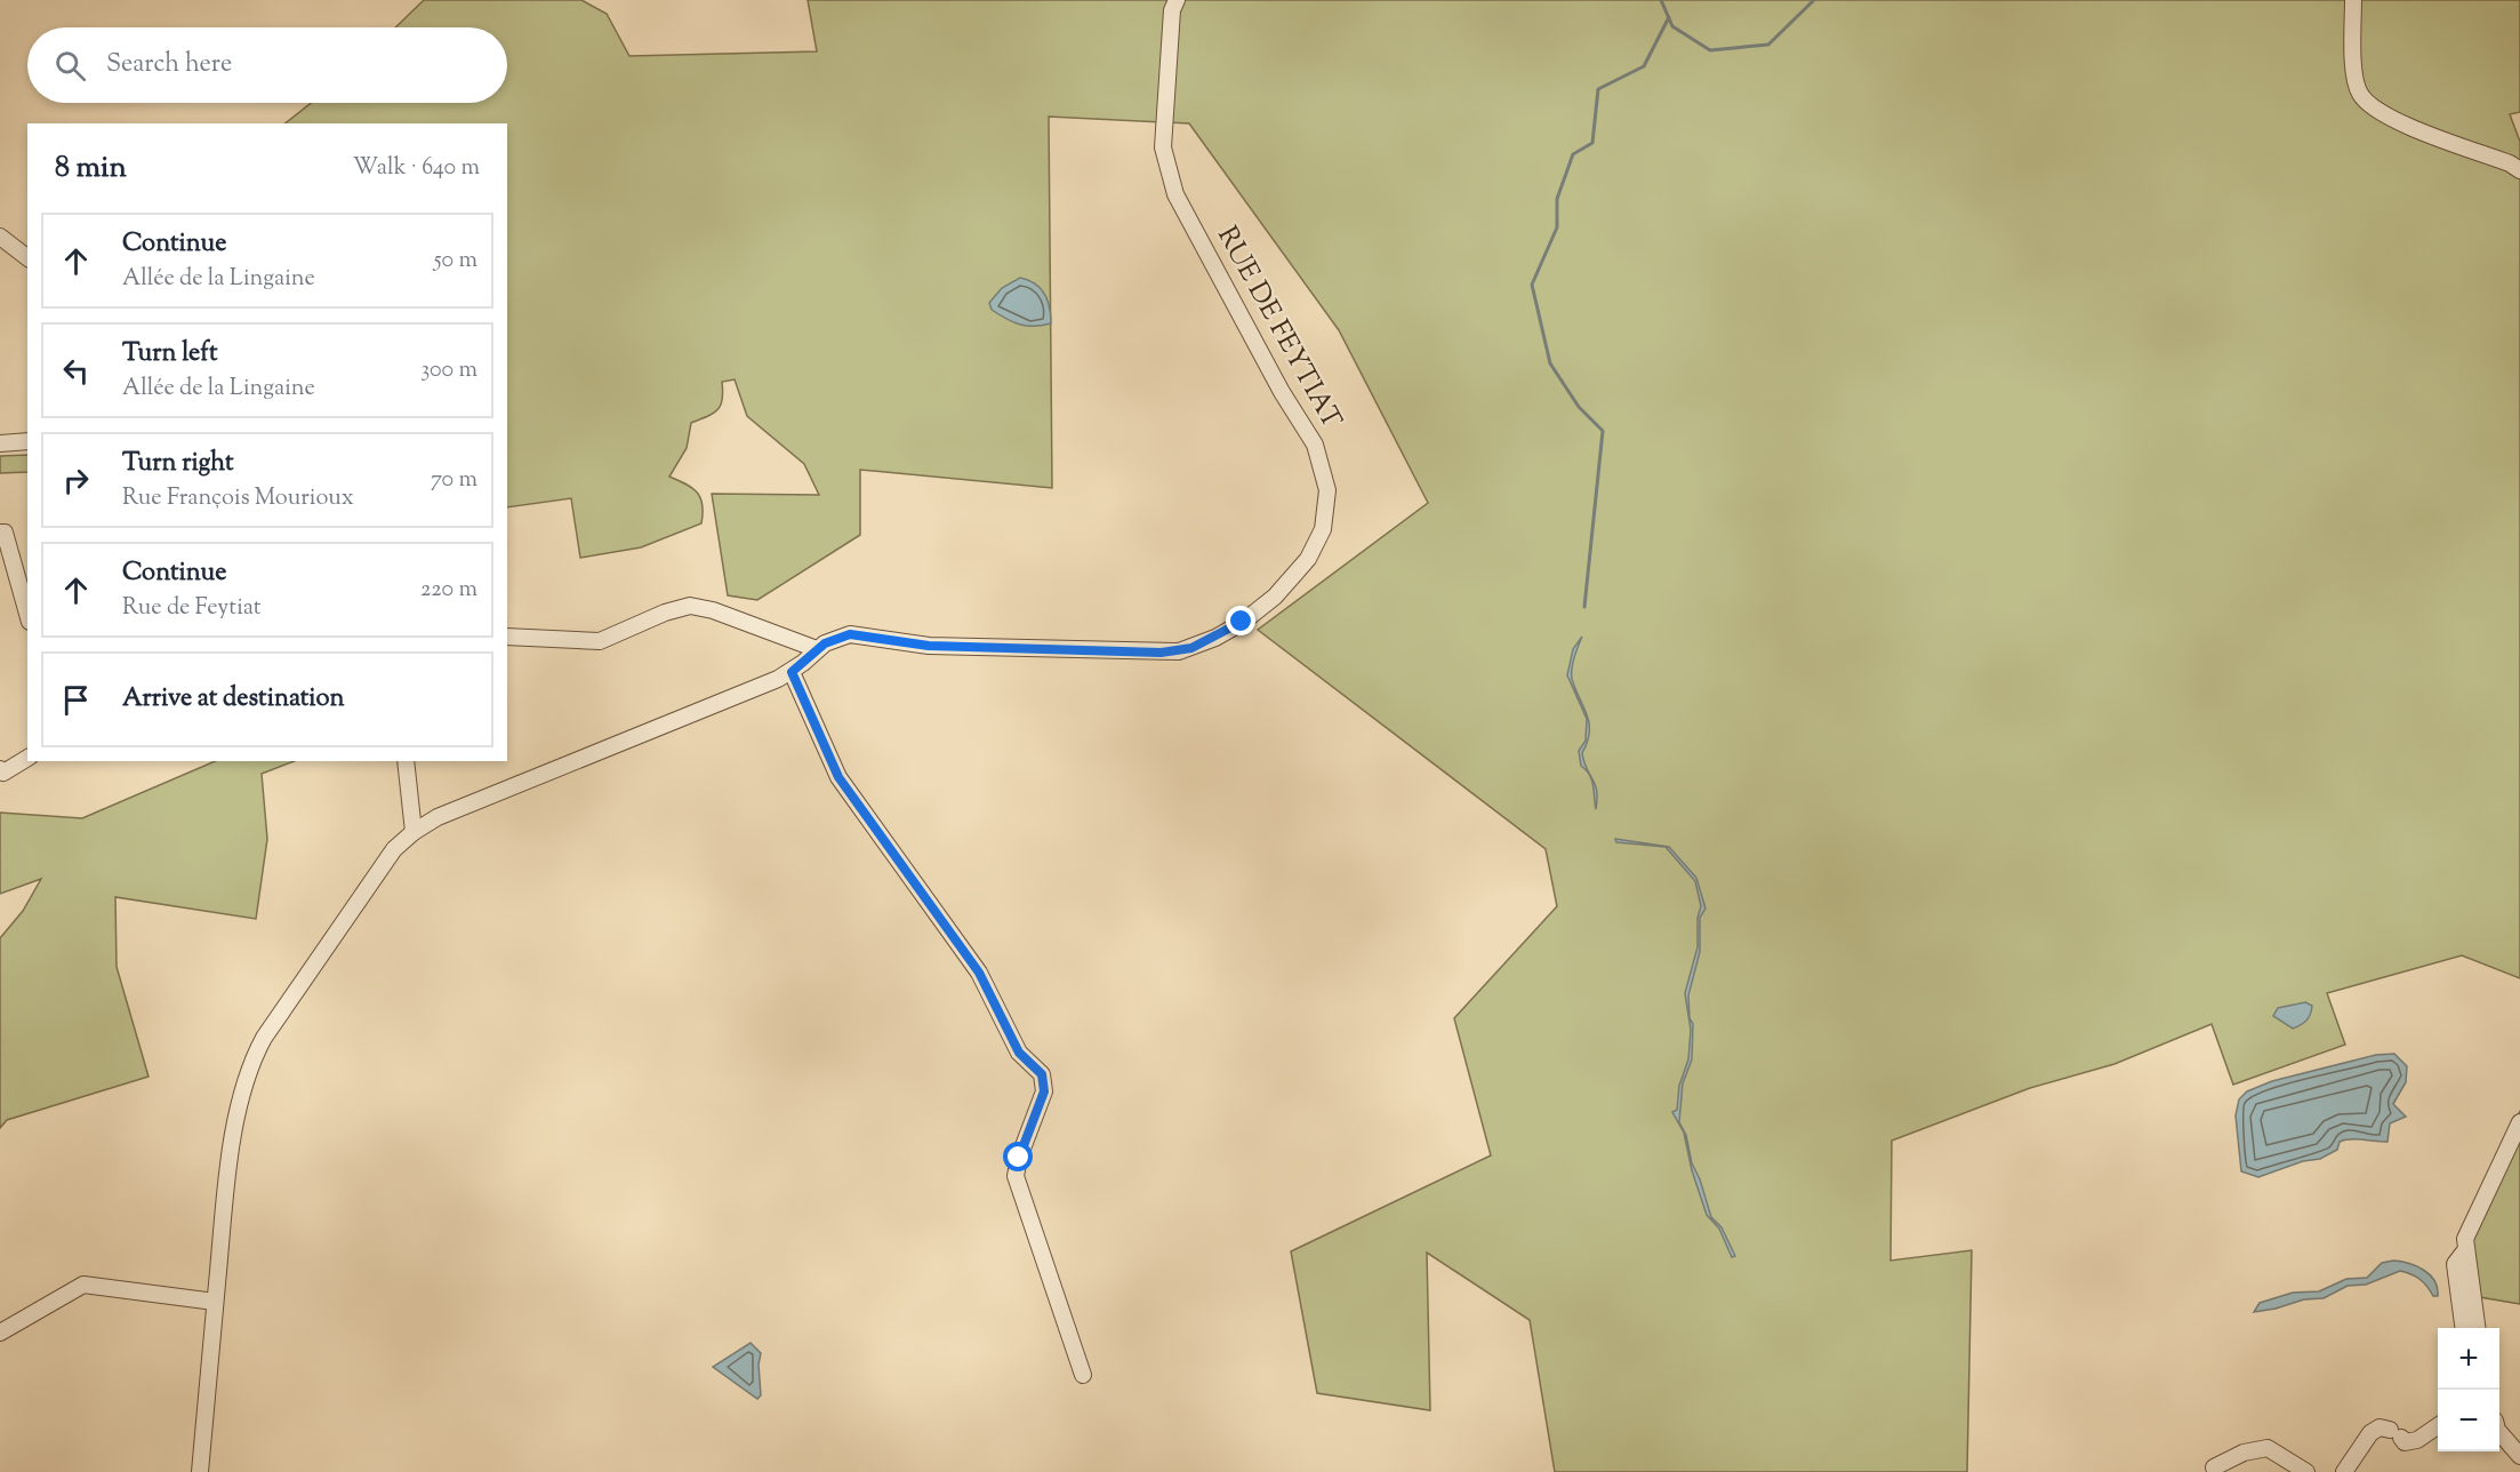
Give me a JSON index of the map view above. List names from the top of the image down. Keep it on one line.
{"streets":{"street":["RUE DE FEYTIAT"]},"page":{"search":"Search here","heading":["8 min","Walk · 640 m"],"list":[["Continue","Allée de la Lingaine","50 m"],["Turn left","Allée de la Lingaine","300 m"],["Turn right","Rue François Mourioux","70 m"],["Continue","Rue de Feytiat","220 m"],"Arrive at destination"],"map_buttons":["+","−"]}}
